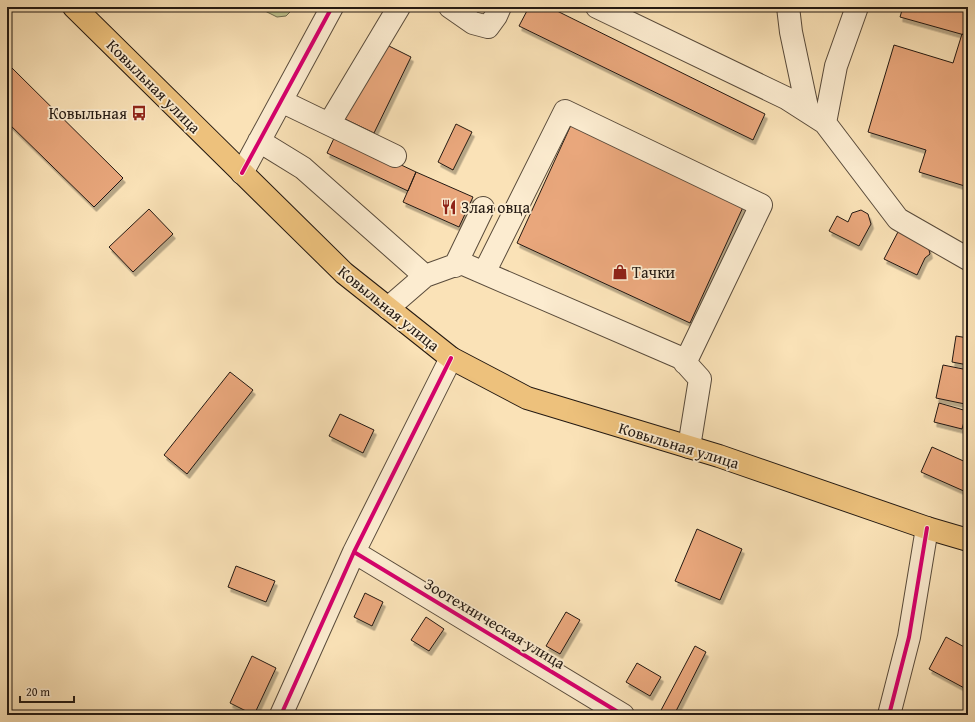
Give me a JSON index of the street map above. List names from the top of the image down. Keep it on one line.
{"streets":{"main road":["Ковыльная улица"],"street":["Зоотехническая улица"]},"places":{"bus stop":["Ковыльная"],"restaurant":["Злая овца"],"shop":["Тачки"]},"scale_bar":"20 m"}
